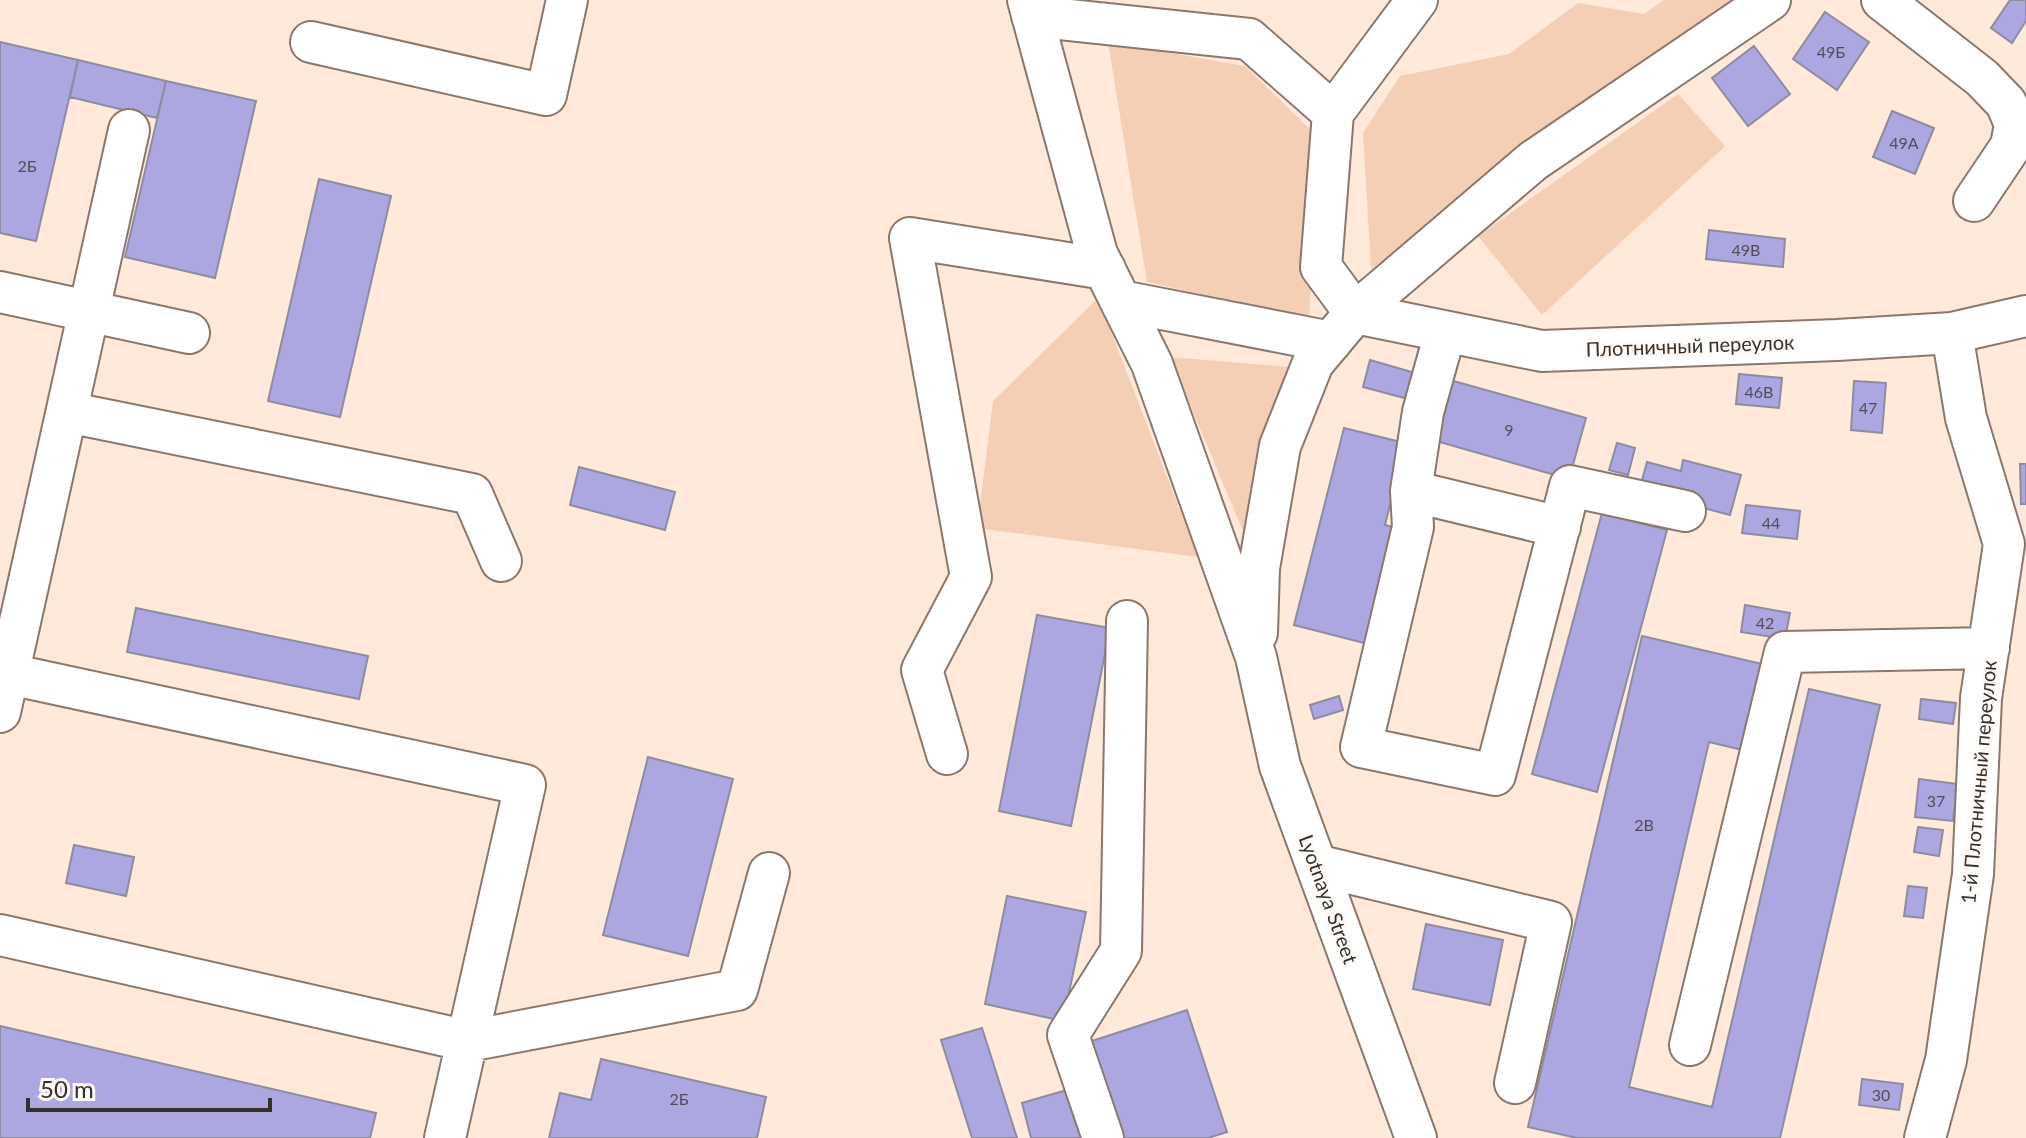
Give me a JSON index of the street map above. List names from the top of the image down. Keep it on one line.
{"streets":{"street":["Плотничный переулок","1-й Плотничный переулок","Lyotnaya Street"]},"crossings":[["Плотничный переулок","1-й Плотничный переулок"]],"house_numbers":["49Б","49А","2Б","49В","46В","47","9","44","42","37","2В","30","2Б"],"scale_bar":"50 m"}
